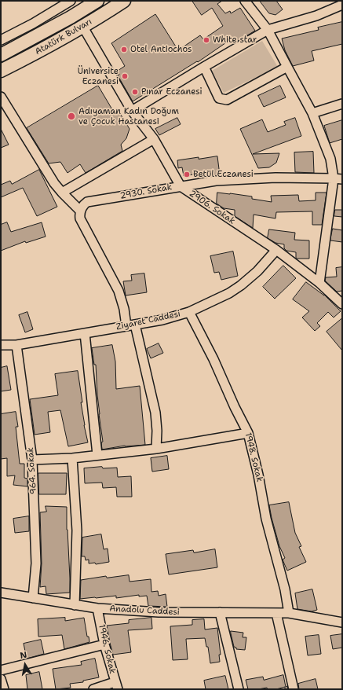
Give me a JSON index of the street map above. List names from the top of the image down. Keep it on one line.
{"streets":{"highway":["Atatürk Bulvarı"],"street":["2930. Sokak","2906. Sokak","Ziyaret Caddesi","1948. Sokak","964. Sokak","Anadolu Caddesi","1946. Sokak"]},"crossings":[["Atatürk Bulvarı","2906. Sokak"],["2930. Sokak","2906. Sokak"],["2906. Sokak","Ziyaret Caddesi"],["Ziyaret Caddesi","1948. Sokak"],["Ziyaret Caddesi","964. Sokak"],["1948. Sokak","Anadolu Caddesi"],["964. Sokak","Anadolu Caddesi"],["Anadolu Caddesi","1946. Sokak"]],"places":["White star","Otel Antiochos","Üniversite Eczanesi","Pınar Eczanesi","Adıyaman Kadın Doğum ve Çocuk Hastanesi","Betül Eczanesi"],"north":"top"}
